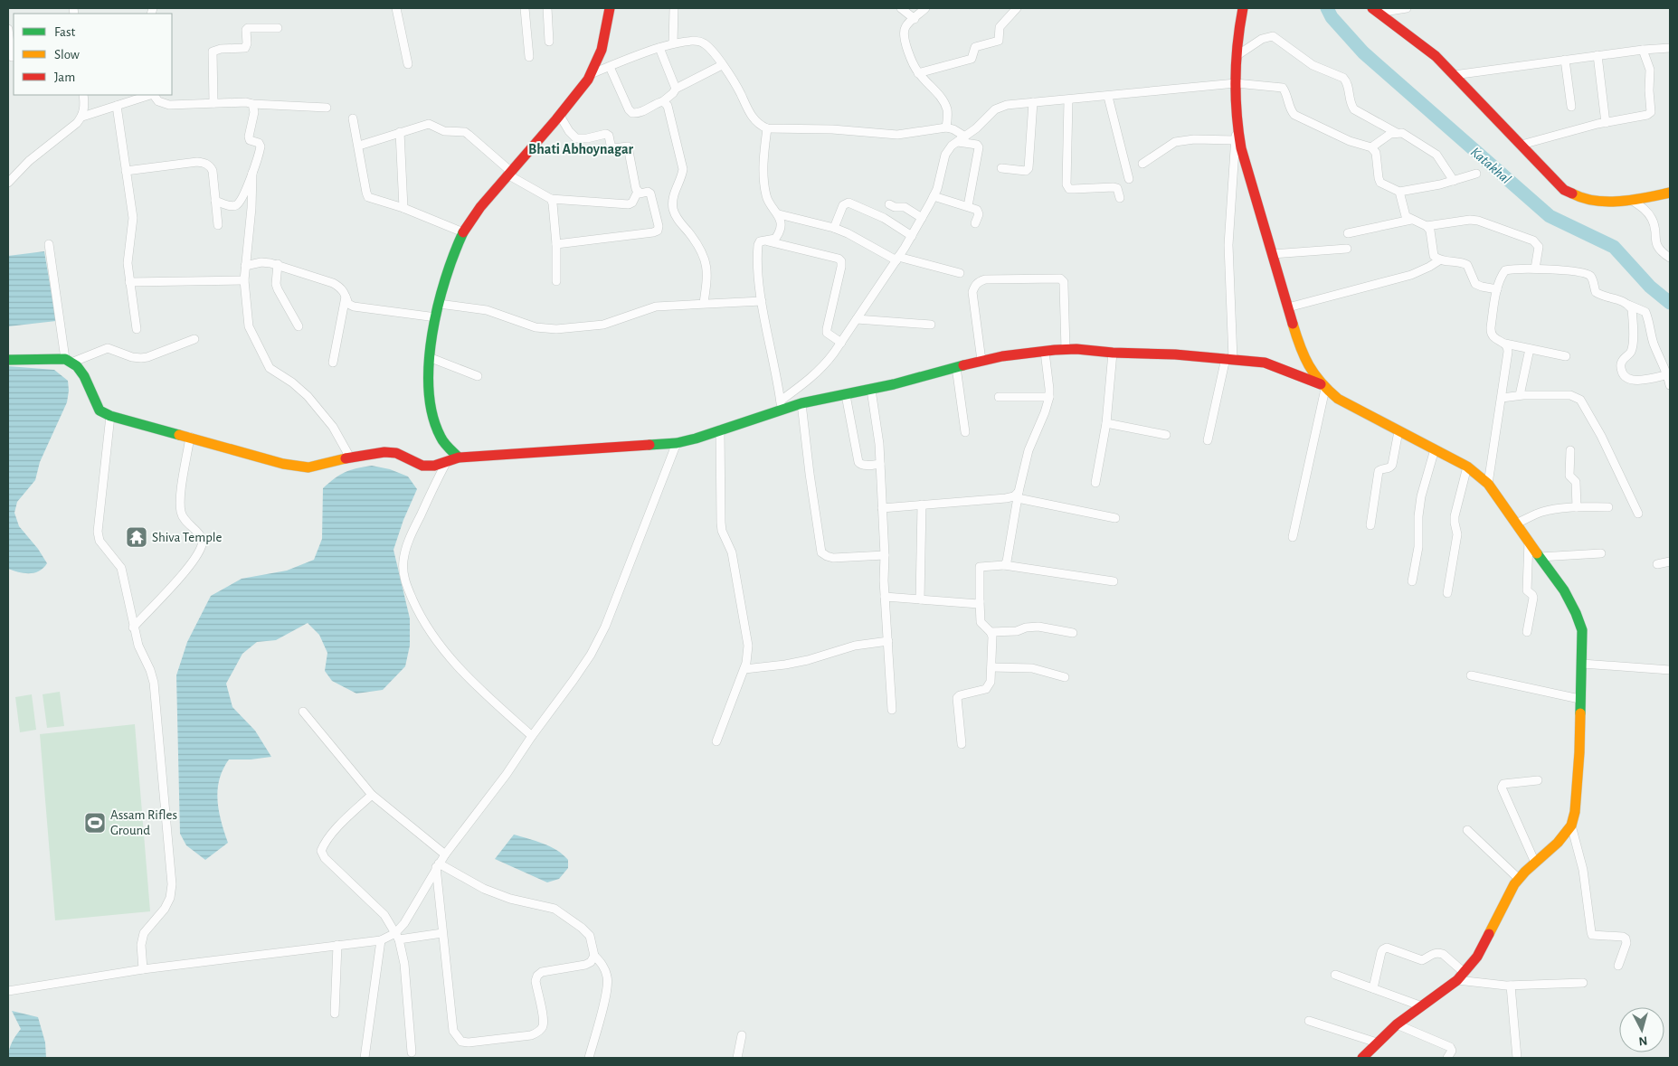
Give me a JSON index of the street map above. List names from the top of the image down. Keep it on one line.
{"districts":["Bhati Abhoynagar"],"water":["Katakhal"],"places":{"temple":["Shiva Temple"],"sports":["Assam Rifles Ground"]},"legend":["Fast","Slow","Jam"],"north":"bottom"}
